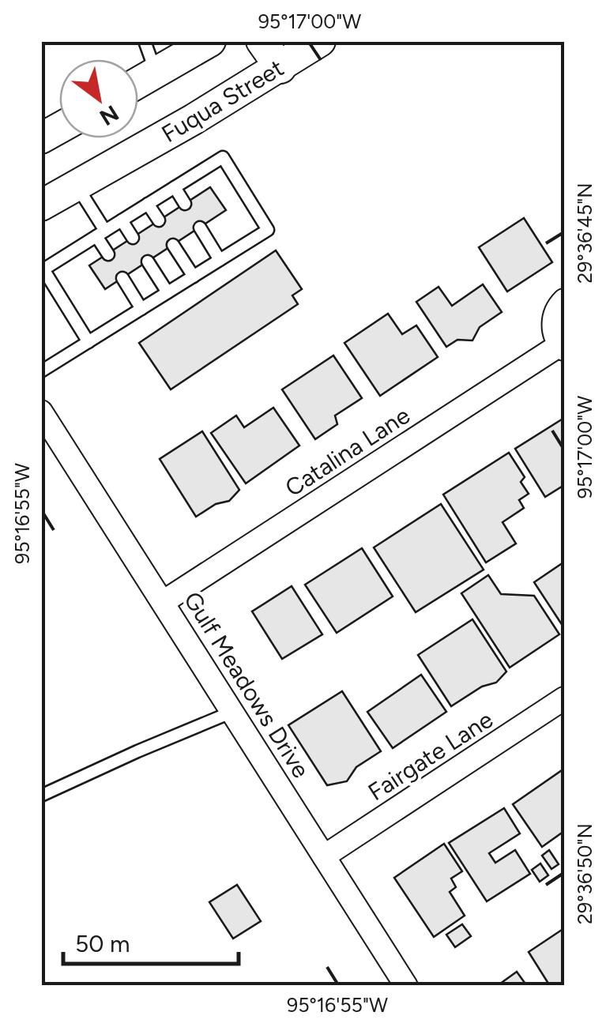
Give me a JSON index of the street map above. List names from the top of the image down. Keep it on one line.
{"streets":{"main road":["Fuqua Street"],"street":["Catalina Lane","Gulf Meadows Drive","Fairgate Lane"]},"crossings":[["Catalina Lane","Gulf Meadows Drive"],["Gulf Meadows Drive","Fairgate Lane"]],"scale_bar":"50 m","north":"bottom right","coordinates":["95°17'00\"W","29°36'45\"N","95°16'55\"W","29°36'50\"N"]}
